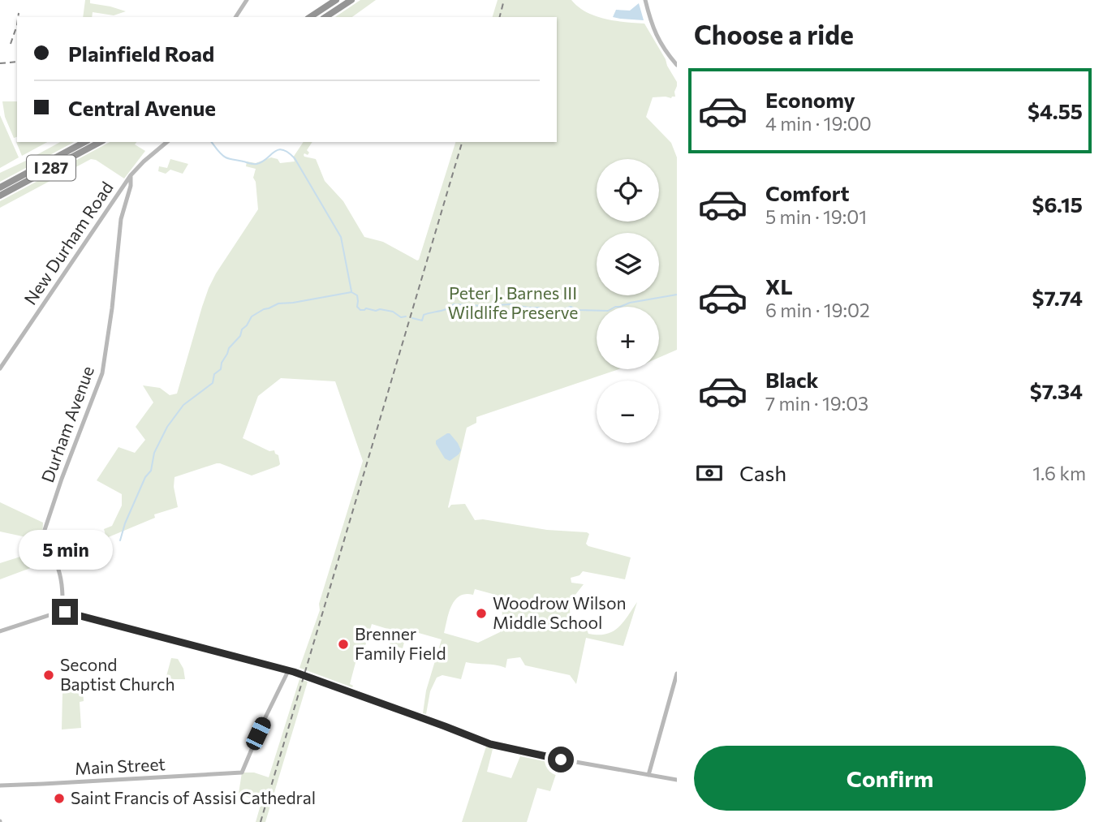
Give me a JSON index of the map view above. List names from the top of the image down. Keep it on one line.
{"streets":{"highway":["I 287"],"street":["New Durham Road","Durham Avenue","Main Street"]},"crossings":[["New Durham Road","Durham Avenue"]],"parks":["Peter J. Barnes III Wildlife Preserve"],"places":["Woodrow Wilson Middle School","Brenner Family Field","Second Baptist Church","Saint Francis of Assisi Cathedral"],"page":{"heading":"Choose a ride","banner":["Plainfield Road","Central Avenue"],"list":[{"name":"Economy","note":"4 min · 19:00","value":"$4.55"},{"name":"Comfort","note":"5 min · 19:01","value":"$6.15"},{"name":"XL","note":"6 min · 19:02","value":"$7.74"},{"name":"Black","note":"7 min · 19:03","value":"$7.34"}],"map_buttons":["+","−"],"pay":["Cash","1.6 km"],"bubble":"5 min","buttons":"Confirm"}}
